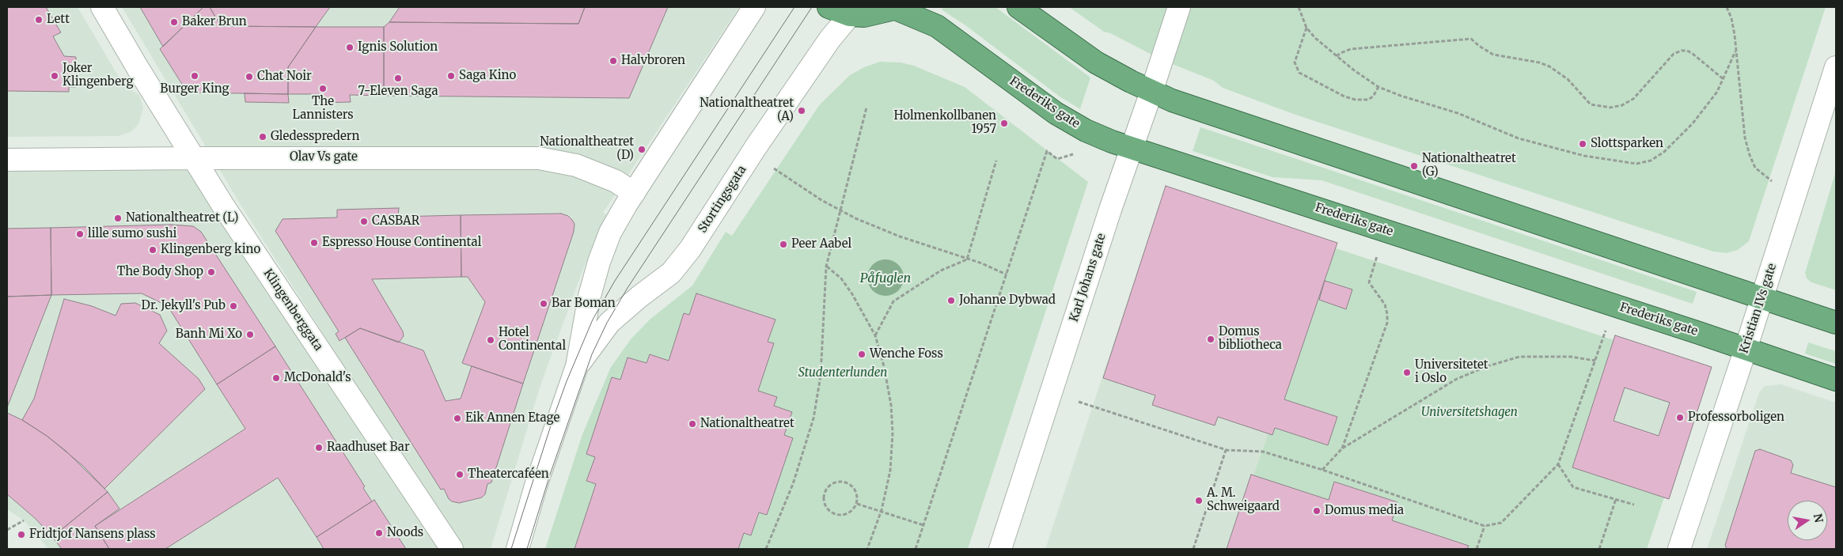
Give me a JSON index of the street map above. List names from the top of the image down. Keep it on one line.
{"streets":{"highway":["Frederiks gate"],"street":["Olav Vs gate","Stortingsgata","Karl Johans gate","Kristian IVs gate","Klingenberggata"]},"crossings":[["Frederiks gate","Karl Johans gate"],["Frederiks gate","Kristian IVs gate"],["Olav Vs gate","Stortingsgata"],["Olav Vs gate","Klingenberggata"]],"water":["Påfuglen"],"parks":["Studenterlunden","Universitetshagen"],"places":["Lett","Baker Brun","Ignis Solution","Halvbroren","Joker Klingenberg","Burger King","Saga Kino","Chat Noir","7-Eleven Saga","The Lannisters","Nationaltheatret (A)","Holmenkollbanen 1957","Gledesspredern","Slottsparken","Nationaltheatret (D)","Nationaltheatret (G)","Nationaltheatret (L)","CASBAR","lille sumo sushi","Espresso House Continental","Peer Aabel","Klingenberg kino","The Body Shop","Johanne Dybwad","Bar Boman","Dr. Jekyll's Pub","Banh Mi Xo","Domus bibliotheca","Hotel Continental","Wenche Foss","Universitetet i Oslo","McDonald's","Professorboligen","Eik Annen Etage","Nationaltheatret","Raadhuset Bar","Theatercaféen","A. M. Schweigaard","Domus media","Noods","Fridtjof Nansens plass"],"north":"right"}
